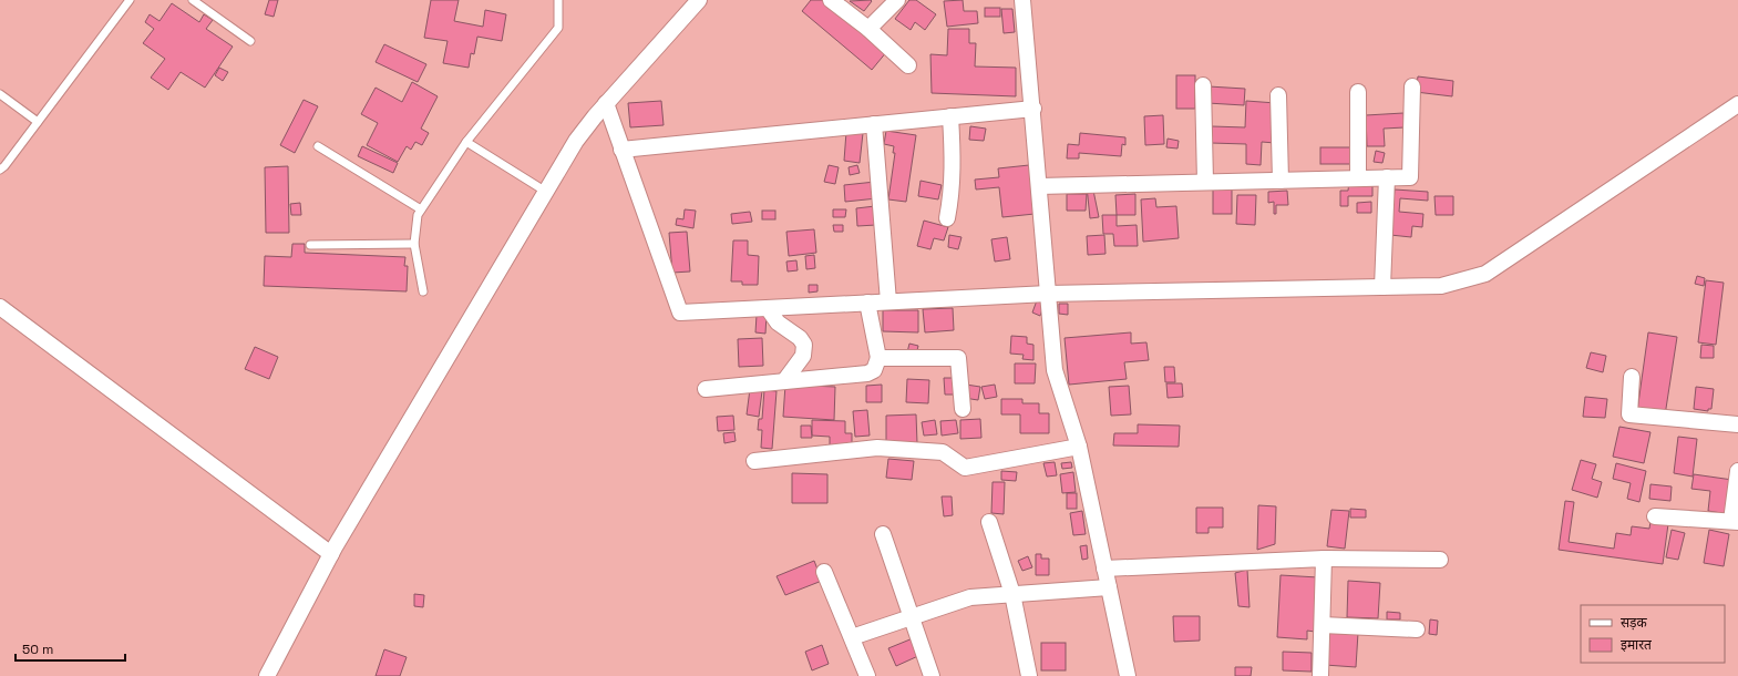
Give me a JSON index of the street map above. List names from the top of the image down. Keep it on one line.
{"legend":["सड़क","इमारत"],"scale_bar":"50 m"}
